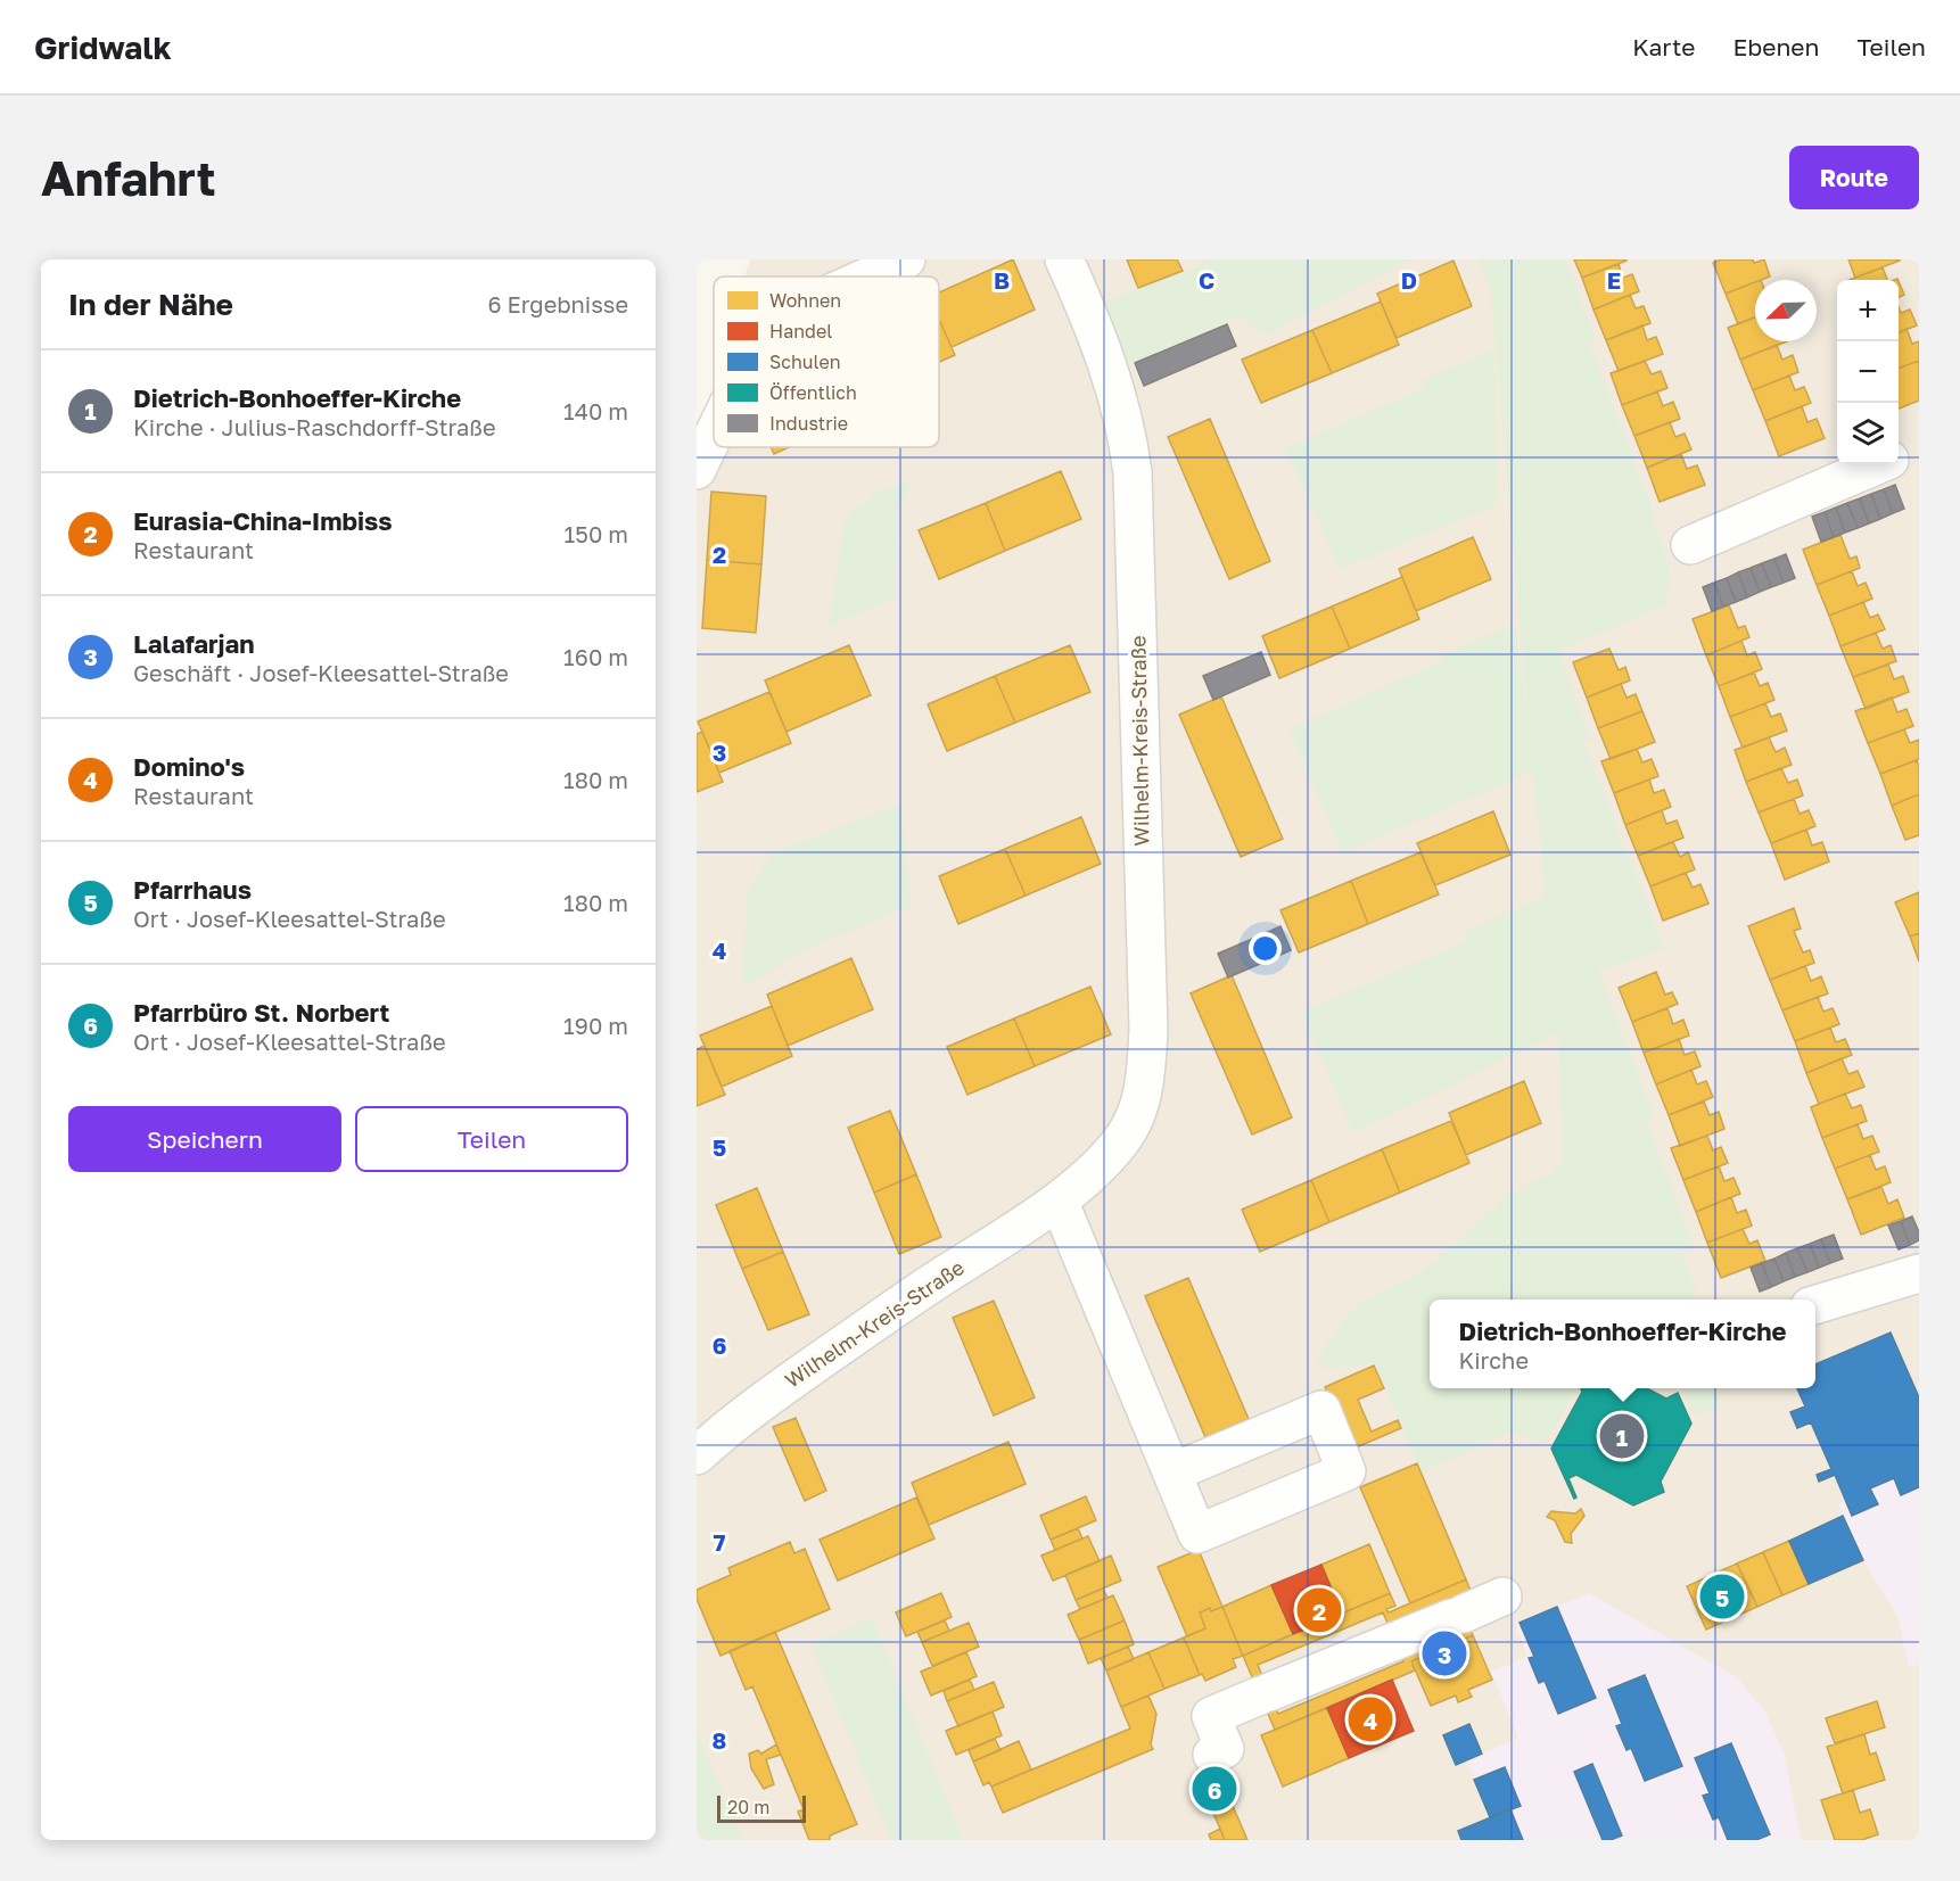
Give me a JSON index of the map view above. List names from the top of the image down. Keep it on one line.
{"streets":{"street":["Wilhelm-Kreis-Straße"]},"legend":["Wohnen","Handel","Schulen","Öffentlich","Industrie"],"scale_bar":"20 m","north":"bottom left","page":{"header":"Gridwalk","nav":["Karte","Ebenen","Teilen"],"buttons":["Route",["Speichern","Teilen"]],"title":"Anfahrt","heading":["In der Nähe","6 Ergebnisse"],"map_buttons":["+","−"],"list":[{"mark":"1","name":"Dietrich-Bonhoeffer-Kirche","note":"Kirche · Julius-Raschdorff-Straße","value":"140 m"},{"mark":"2","name":"Eurasia-China-Imbiss","note":"Restaurant","value":"150 m"},{"mark":"3","name":"Lalafarjan","note":"Geschäft · Josef-Kleesattel-Straße","value":"160 m"},{"mark":"4","name":"Domino's","note":"Restaurant","value":"180 m"},{"mark":"5","name":"Pfarrhaus","note":"Ort · Josef-Kleesattel-Straße","value":"180 m"},{"mark":"6","name":"Pfarrbüro St. Norbert","note":"Ort · Josef-Kleesattel-Straße","value":"190 m"}],"popup":["Dietrich-Bonhoeffer-Kirche","Kirche"],"pins":["1","5","2","3","4","6"],"scale":"20 m"},"grid":{"columns":["B","C","D","E"],"rows":["2","3","4","5","6","7","8"]}}
